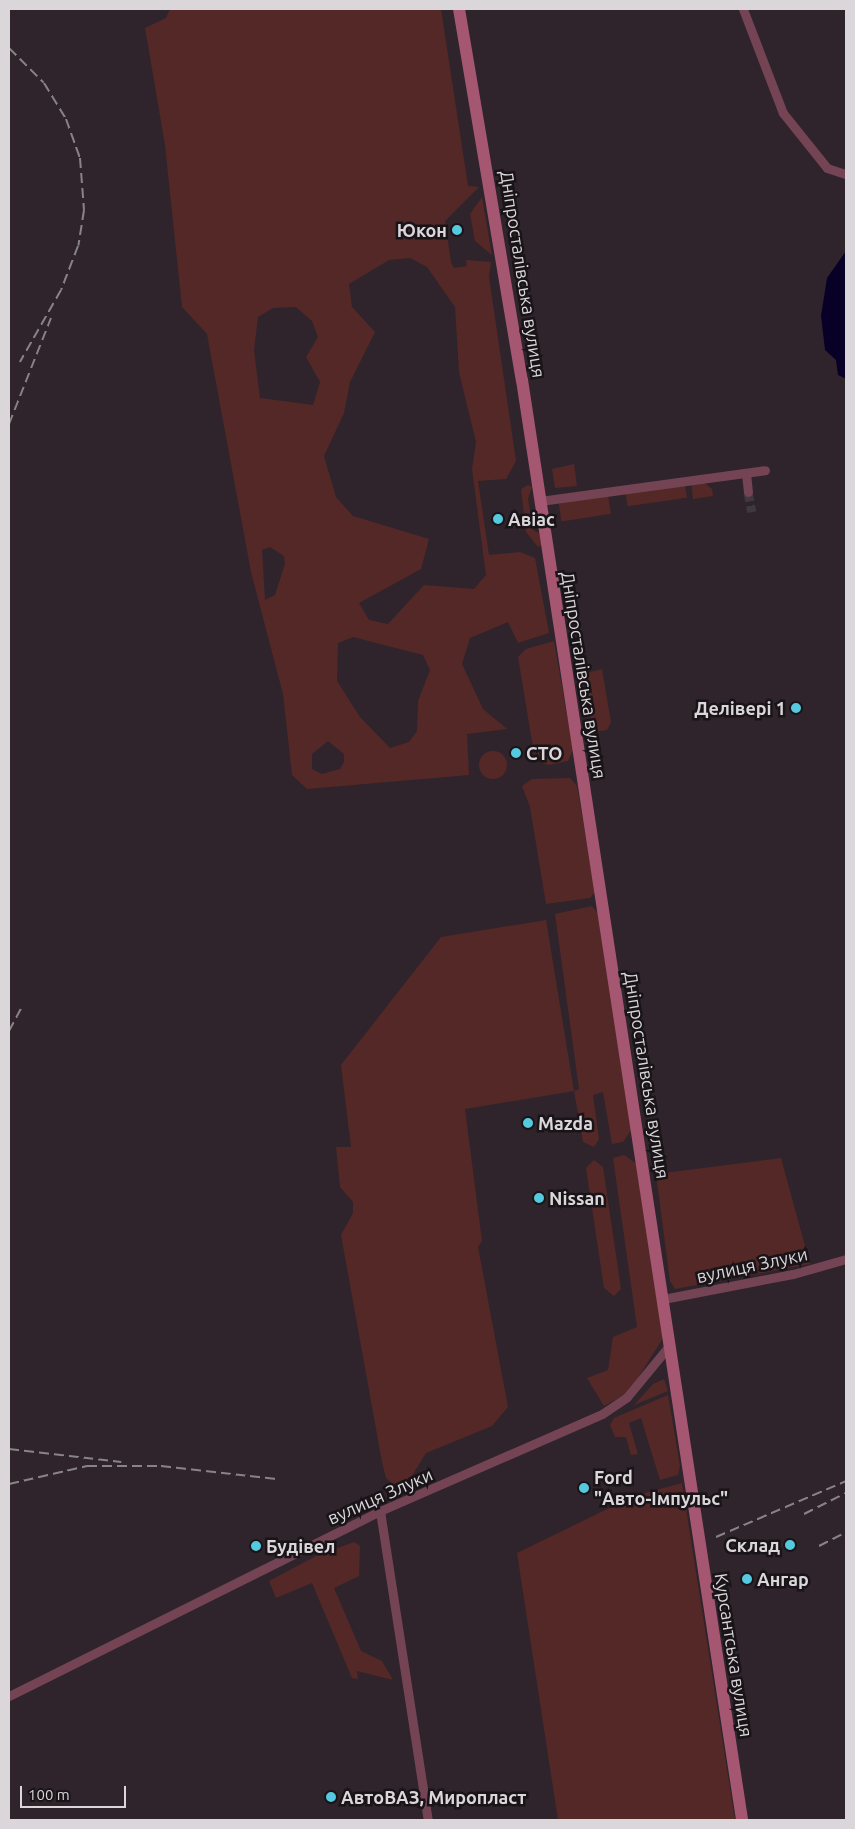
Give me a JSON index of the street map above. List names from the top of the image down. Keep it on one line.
{"streets":{"street":["Дніпросталівська вулиця","вулиця Злуки","Курсантська вулиця"]},"crossings":[["Дніпросталівська вулиця","вулиця Злуки"],["Дніпросталівська вулиця","Курсантська вулиця"],["вулиця Злуки","Курсантська вулиця"]],"places":["Юкон","Авіас","Делівері 1","СТО","Mazda","Nissan","Ford \"Авто-Імпульс\"","Склад","Будівел","Ангар","АвтоВАЗ, Миропласт"],"scale_bar":"100 m"}
